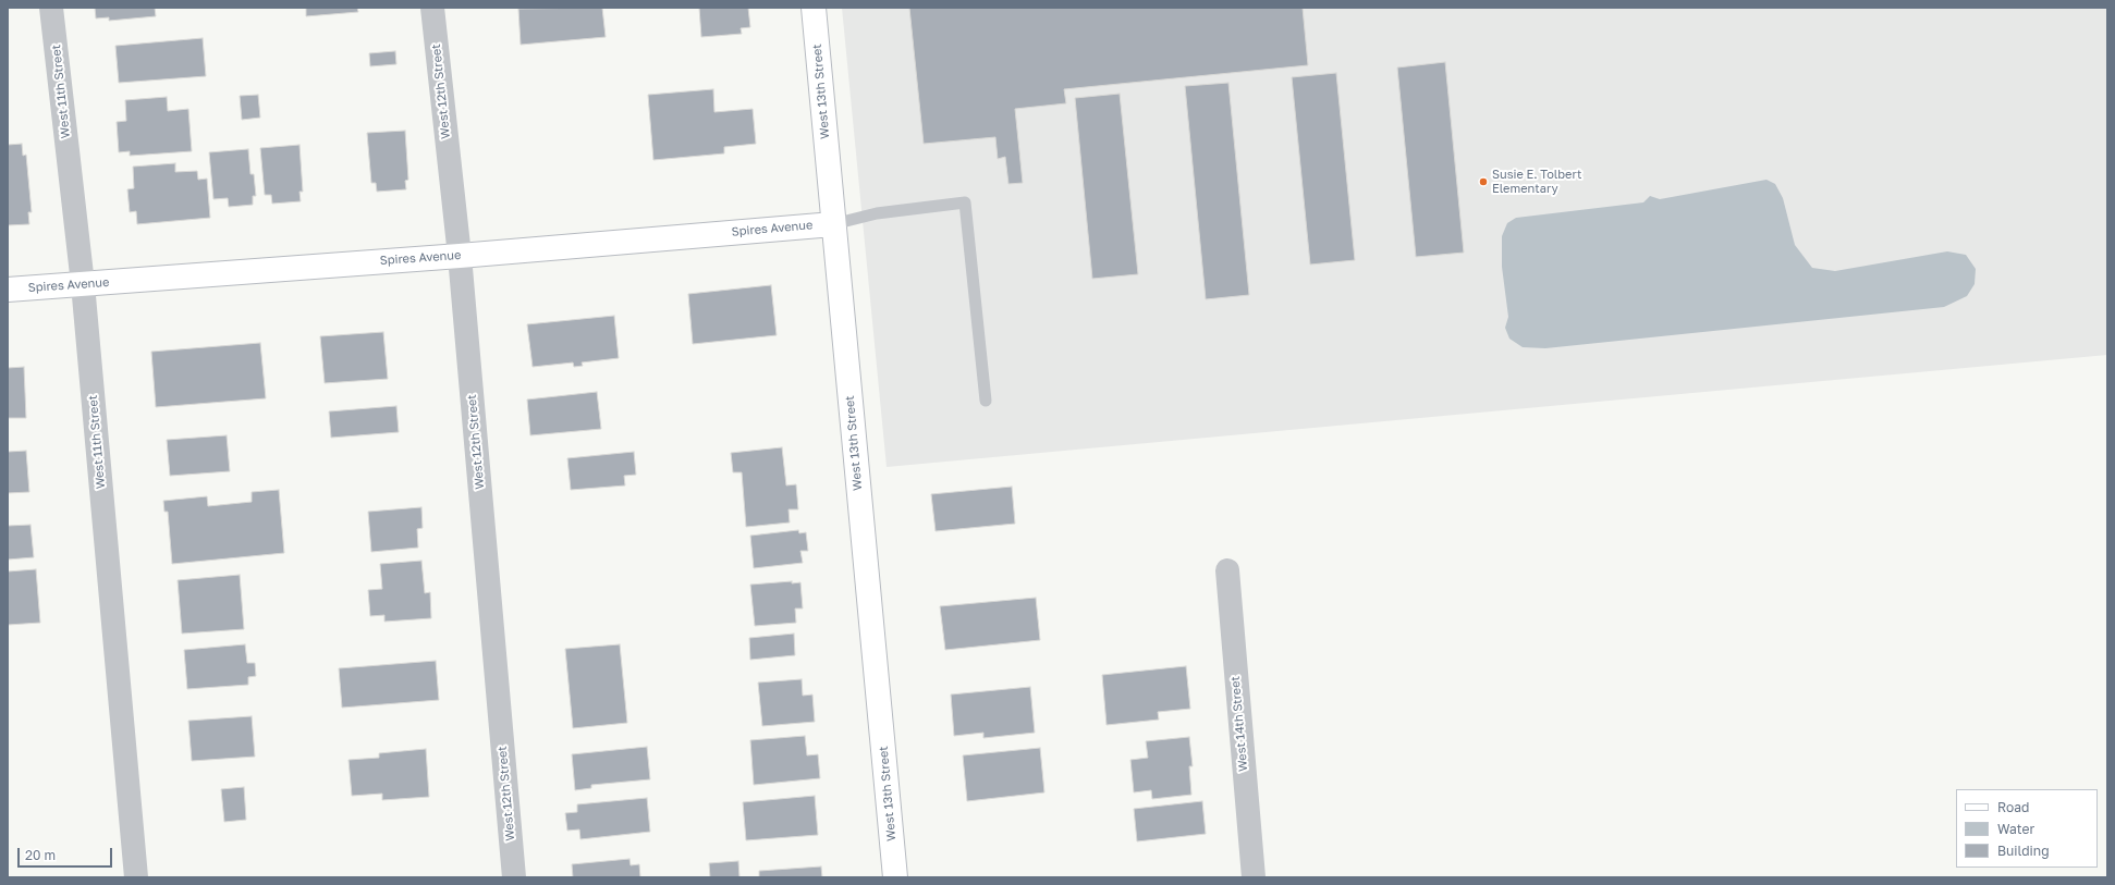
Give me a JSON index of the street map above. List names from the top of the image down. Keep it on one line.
{"streets":{"street":["West 11th Street","West 12th Street","West 13th Street","Spires Avenue","West 14th Street"]},"crossings":[["West 11th Street","Spires Avenue"],["West 12th Street","Spires Avenue"],["West 13th Street","Spires Avenue"]],"places":["Susie E. Tolbert Elementary"],"legend":["Road","Water","Building"],"scale_bar":"20 m"}
